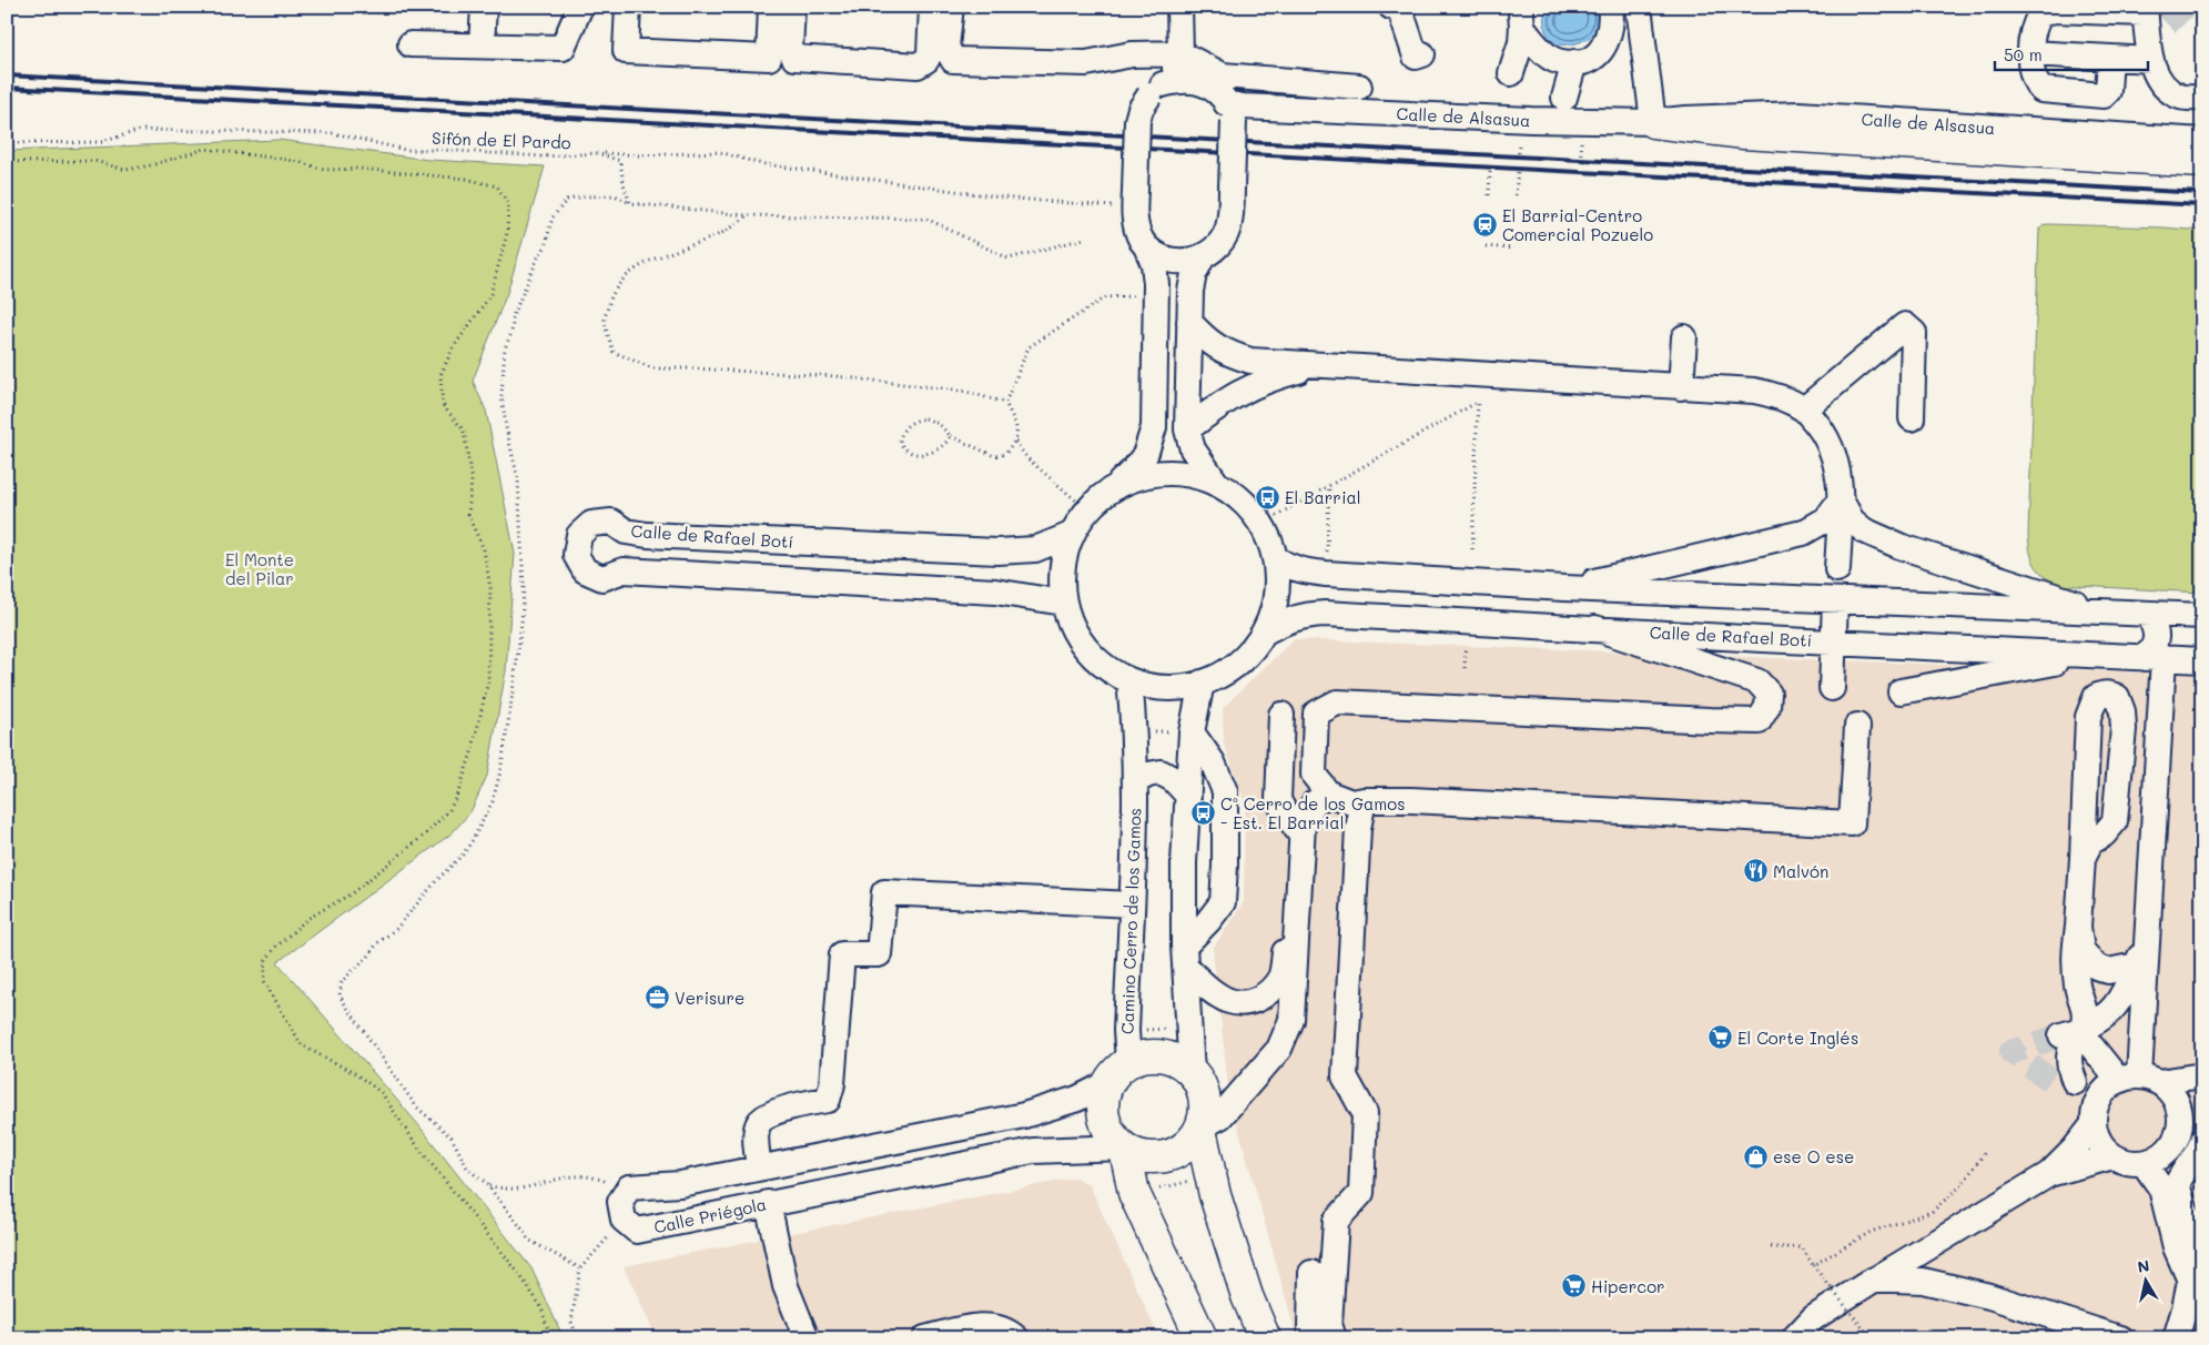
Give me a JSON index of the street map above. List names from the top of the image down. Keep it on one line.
{"streets":{"street":["Calle de Alsasua","Calle de Rafael Botí","Camino Cerro de los Gamos","Calle Priégola"],"path":["Sifón de El Pardo"]},"crossings":[["Camino Cerro de los Gamos","Calle Priégola"]],"parks":["El Monte del Pilar"],"places":{"station":["El Barrial-Centro Comercial Pozuelo"],"bus stop":["El Barrial","Cº Cerro de los Gamos - Est. El Barrial"],"restaurant":["Malvón"],"office":["Verisure"],"supermarket":["El Corte Inglés","Hipercor"],"shop":["ese O ese"]},"scale_bar":"50 m","north":"top"}
